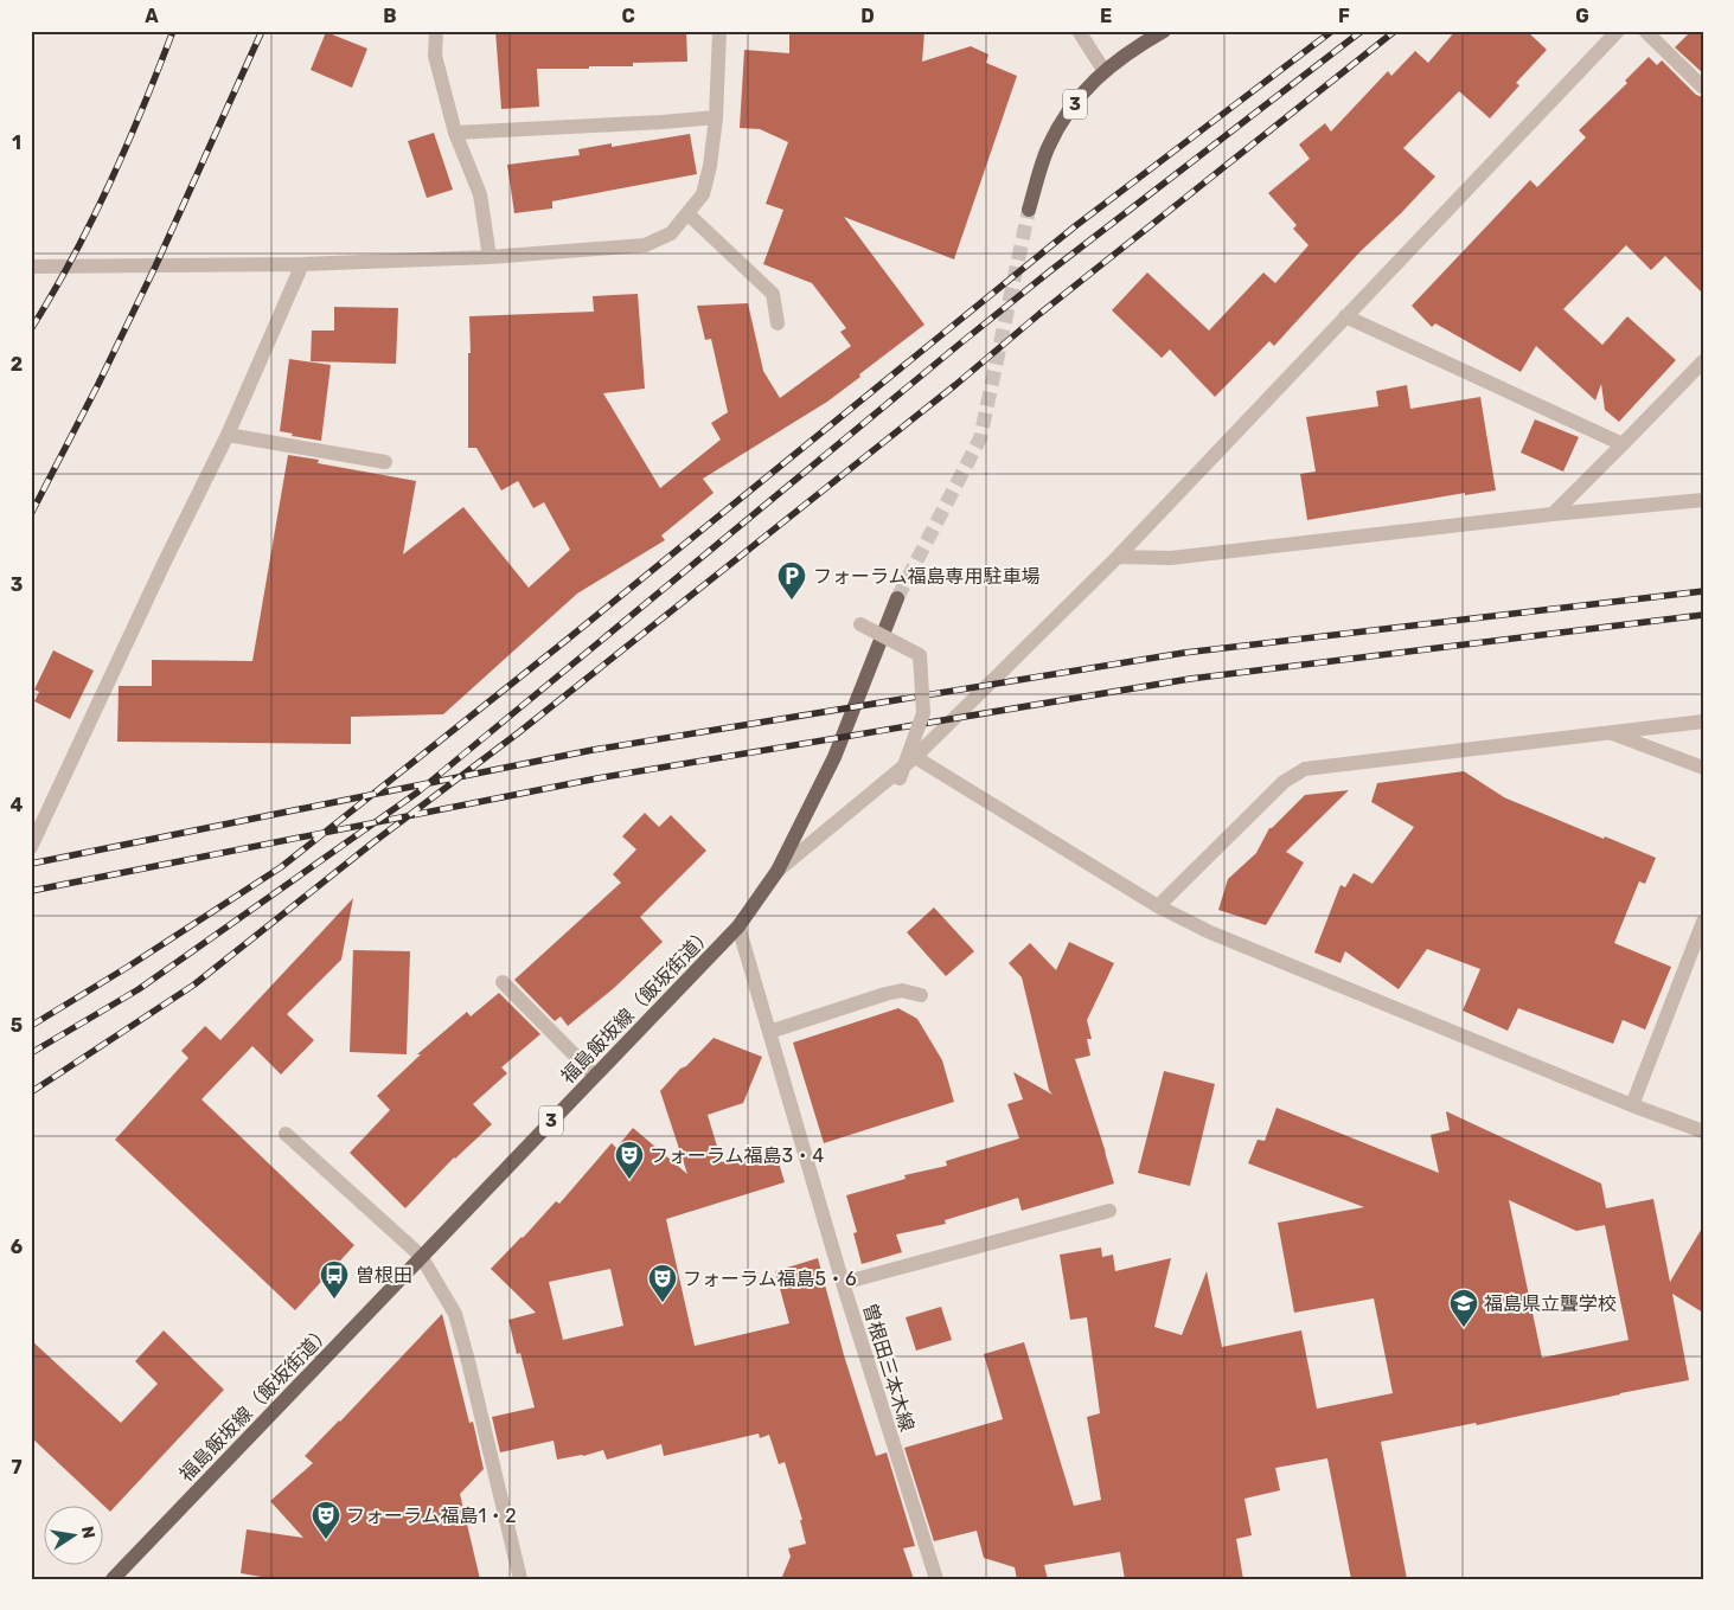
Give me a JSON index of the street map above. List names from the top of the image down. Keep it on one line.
{"streets":{"main road":["3","福島飯坂線（飯坂街道）"],"street":["曽根田三本木線"]},"crossings":[["福島飯坂線（飯坂街道）","曽根田三本木線"]],"places":{"parking":["フォーラム福島専用駐車場"],"theatre":["フォーラム福島3・4","フォーラム福島5・6","フォーラム福島1・2"],"bus stop":["曽根田"],"school or university":["福島県立聾学校"]},"north":"right","grid":{"columns":["A","B","C","D","E","F","G"],"rows":["1","2","3","4","5","6","7"]}}
